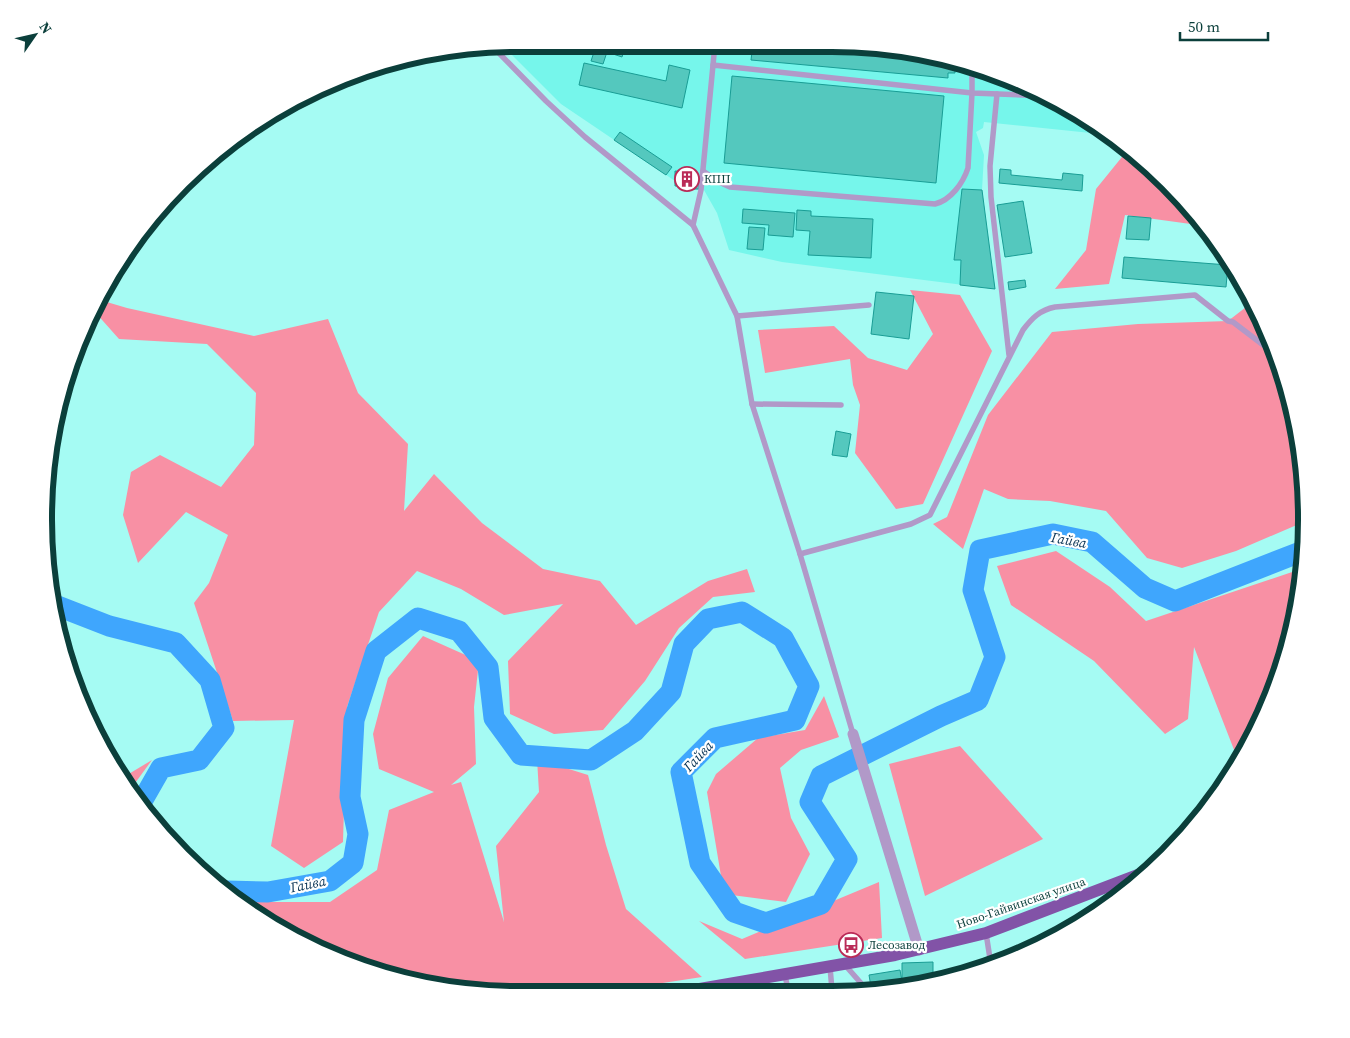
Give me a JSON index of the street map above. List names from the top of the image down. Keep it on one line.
{"streets":{"main road":["Ново-Гайвинская улица"]},"water":["Гайва"],"places":{"building":["КПП"],"bus stop":["Лесозавод"]},"scale_bar":"50 m","north":"top right"}
